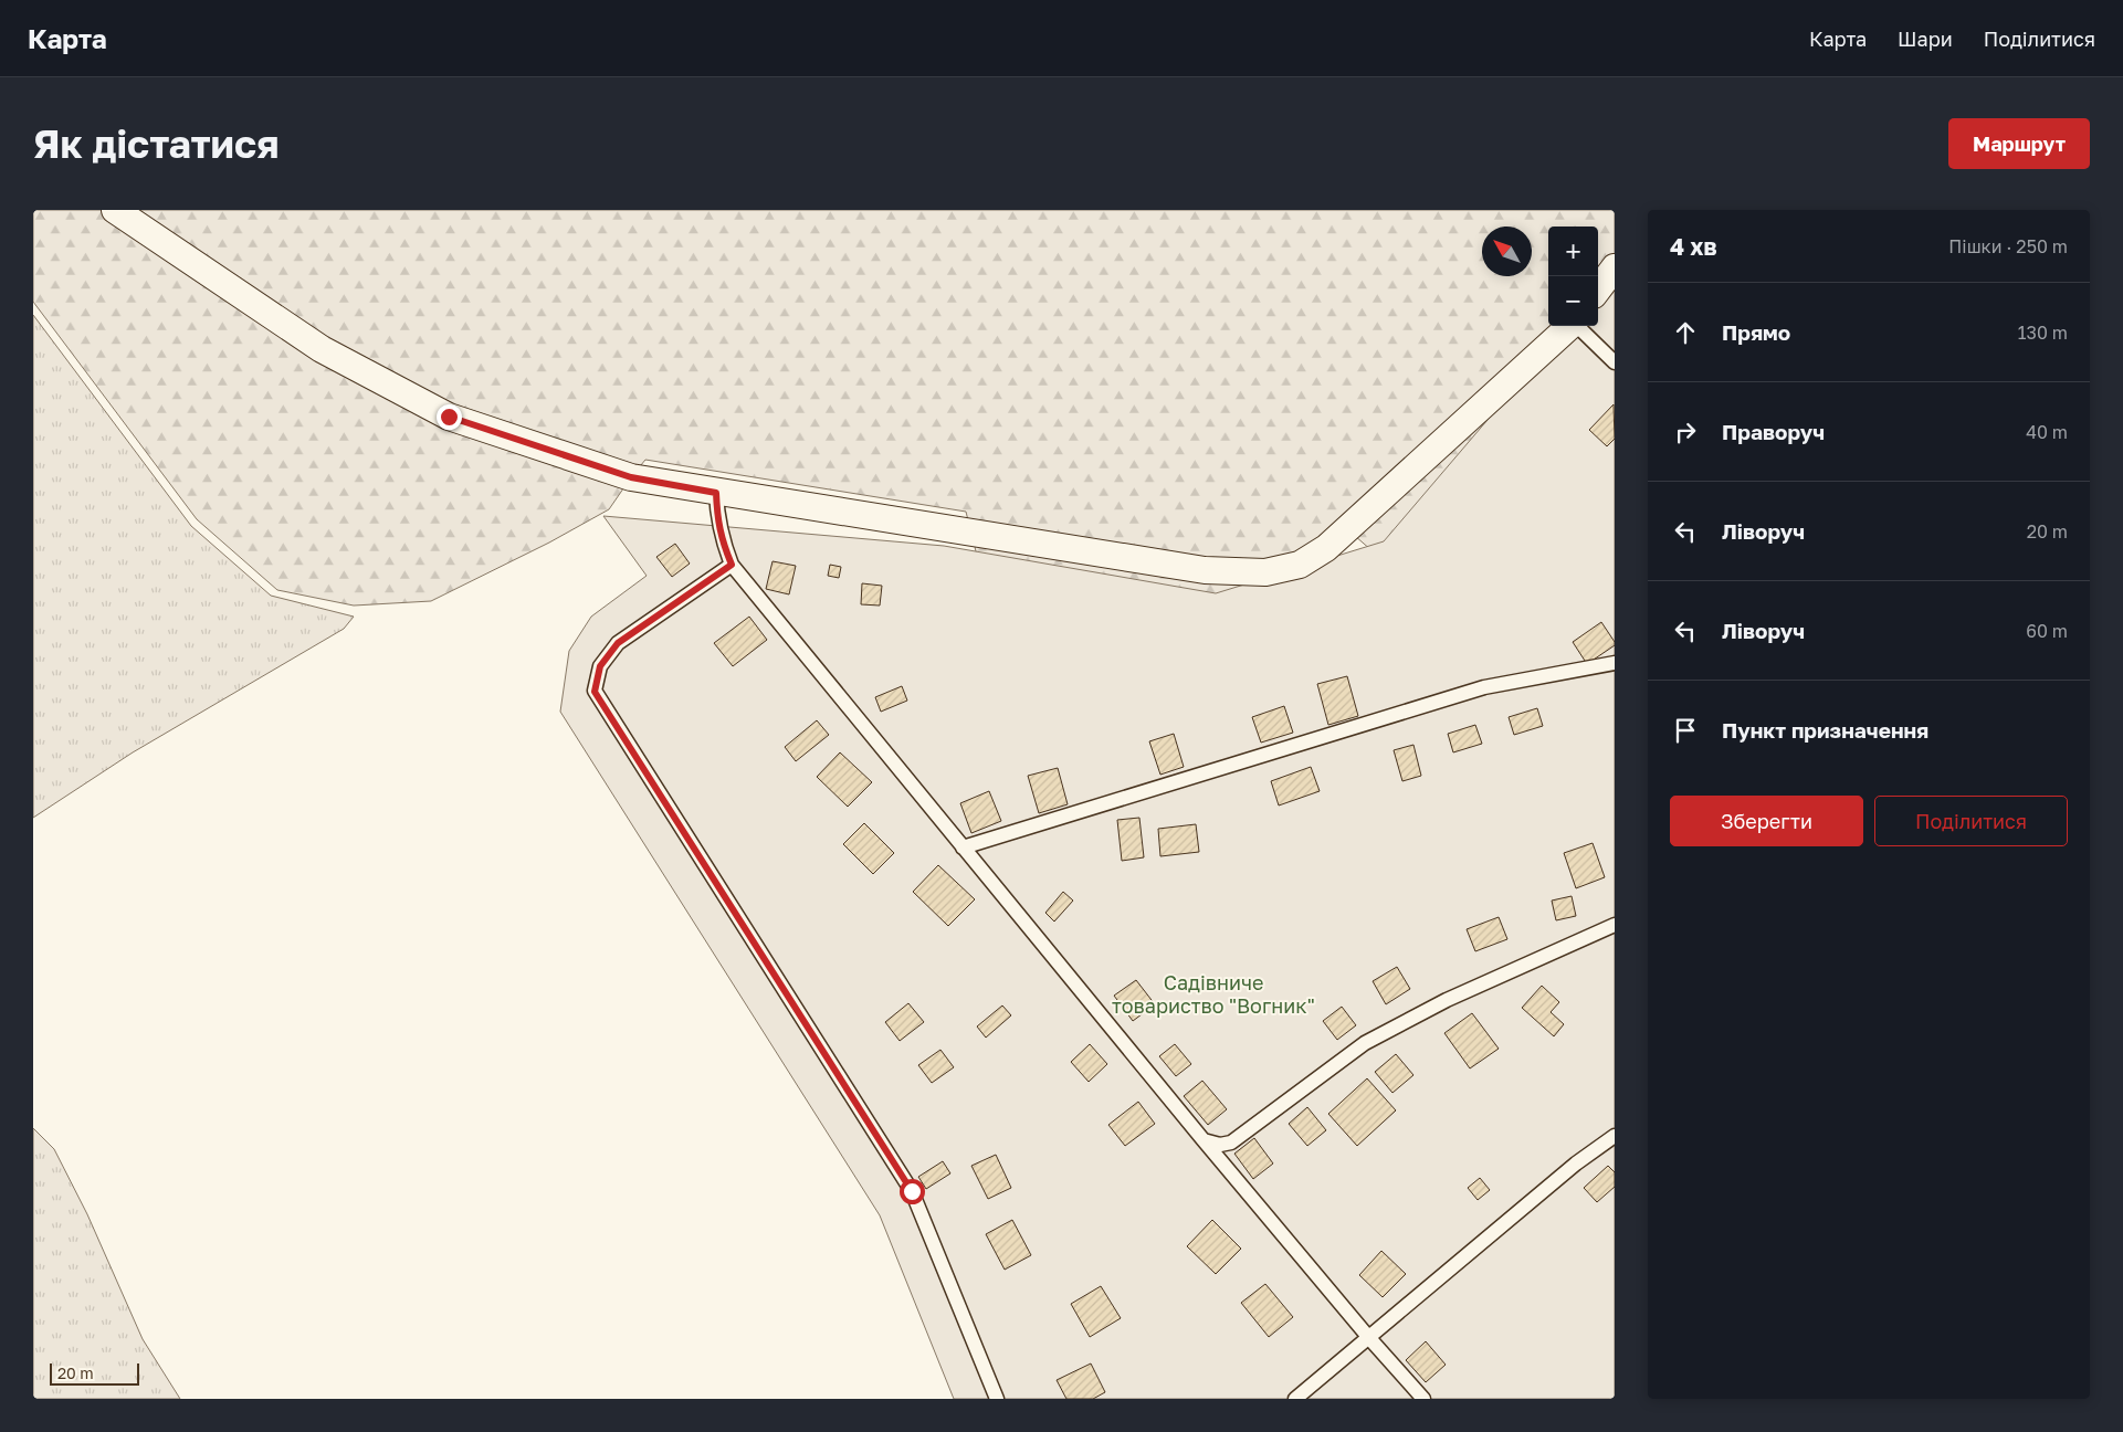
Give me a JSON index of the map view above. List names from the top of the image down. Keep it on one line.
{"parks":["Садівниче товариство \"Вогник\""],"scale_bar":"20 m","north":"top left","page":{"header":"Карта","nav":["Карта","Шари","Поділитися"],"buttons":["Маршрут",["Зберегти","Поділитися"]],"title":"Як дістатися","heading":["4 хв","Пішки · 250 m"],"map_buttons":["+","−"],"list":[["Прямо","130 m"],["Праворуч","40 m"],["Ліворуч","20 m"],["Ліворуч","60 m"],"Пункт призначення"],"scale":"20 m"}}
